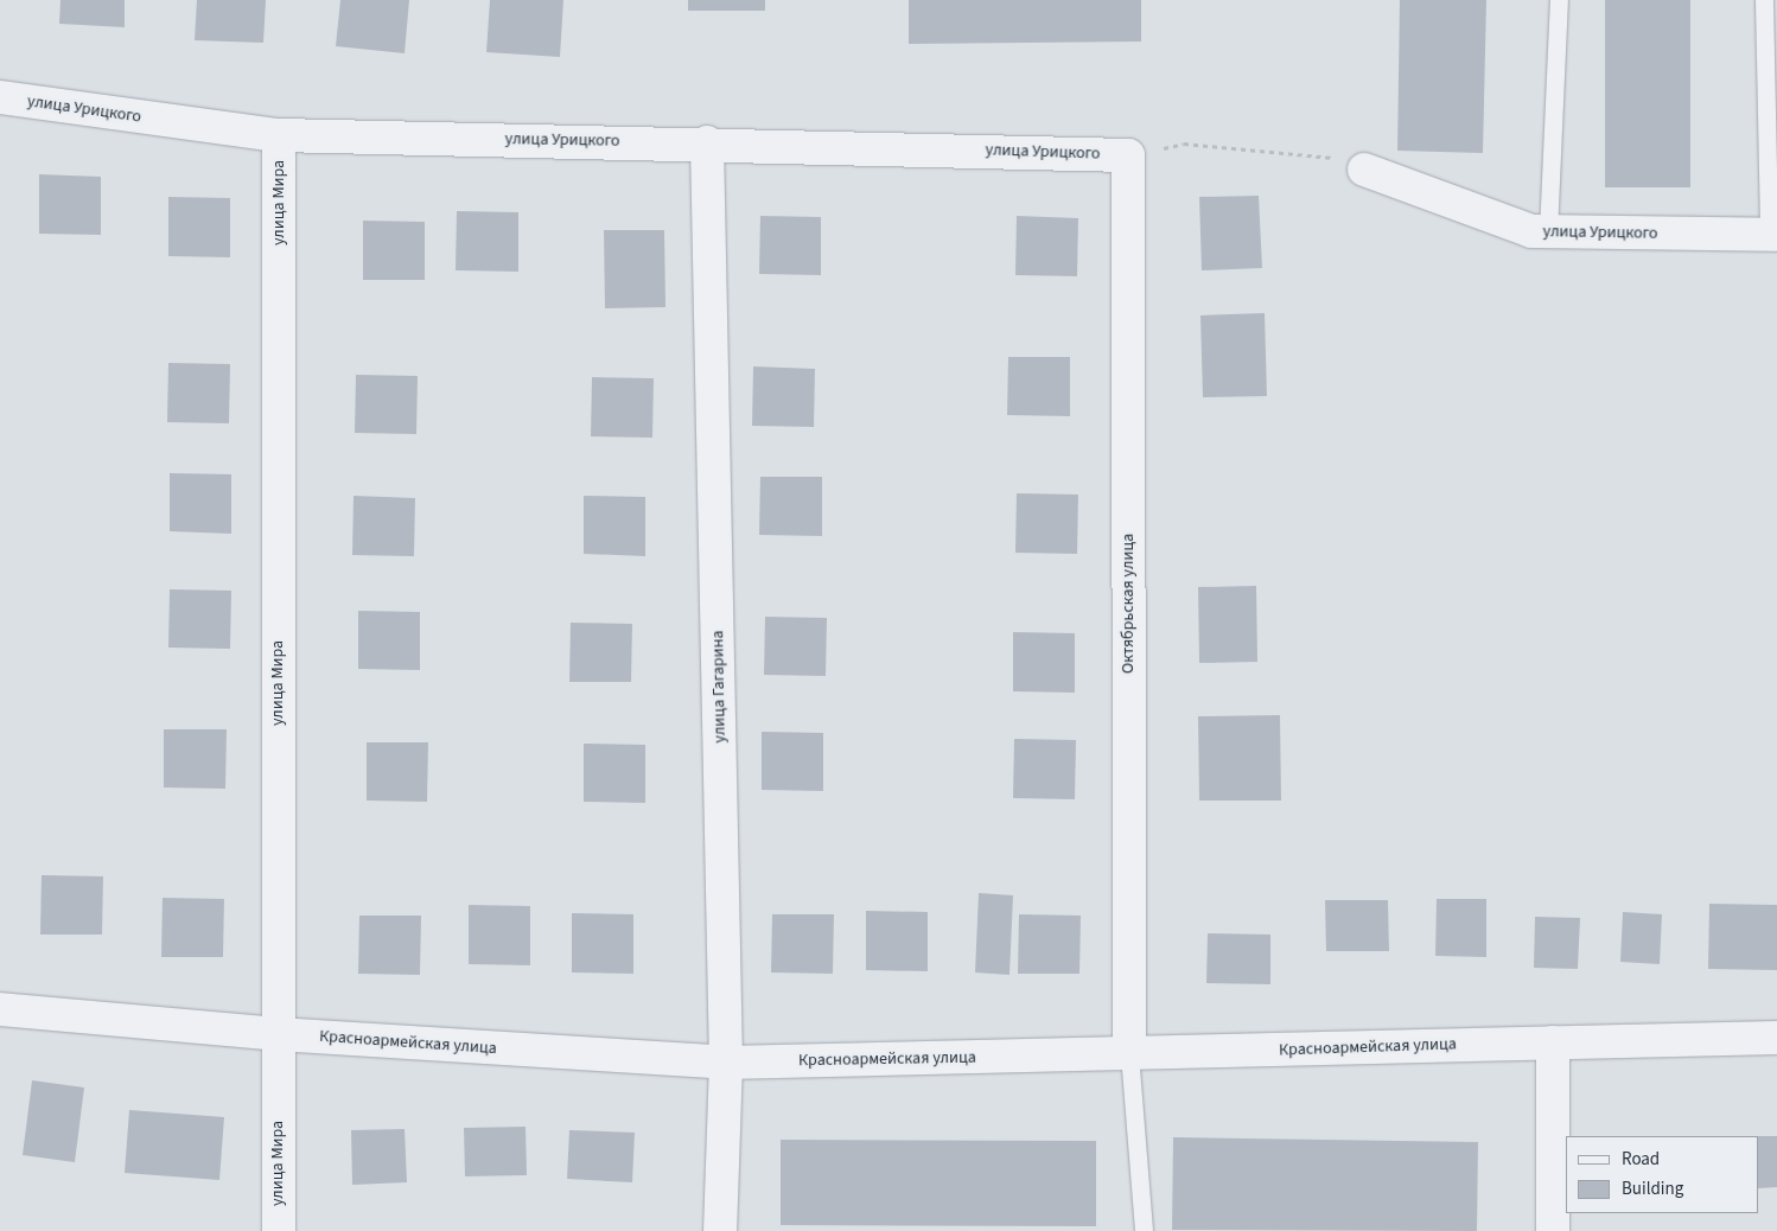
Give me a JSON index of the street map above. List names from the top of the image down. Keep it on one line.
{"streets":{"street":["улица Урицкого","улица Мира","Октябрьская улица","улица Гагарина","Красноармейская улица"]},"crossings":[["улица Урицкого","улица Мира"],["улица Урицкого","Октябрьская улица"],["улица Урицкого","улица Гагарина"],["улица Мира","Красноармейская улица"],["Октябрьская улица","Красноармейская улица"],["улица Гагарина","Красноармейская улица"]],"legend":["Road","Building"]}
